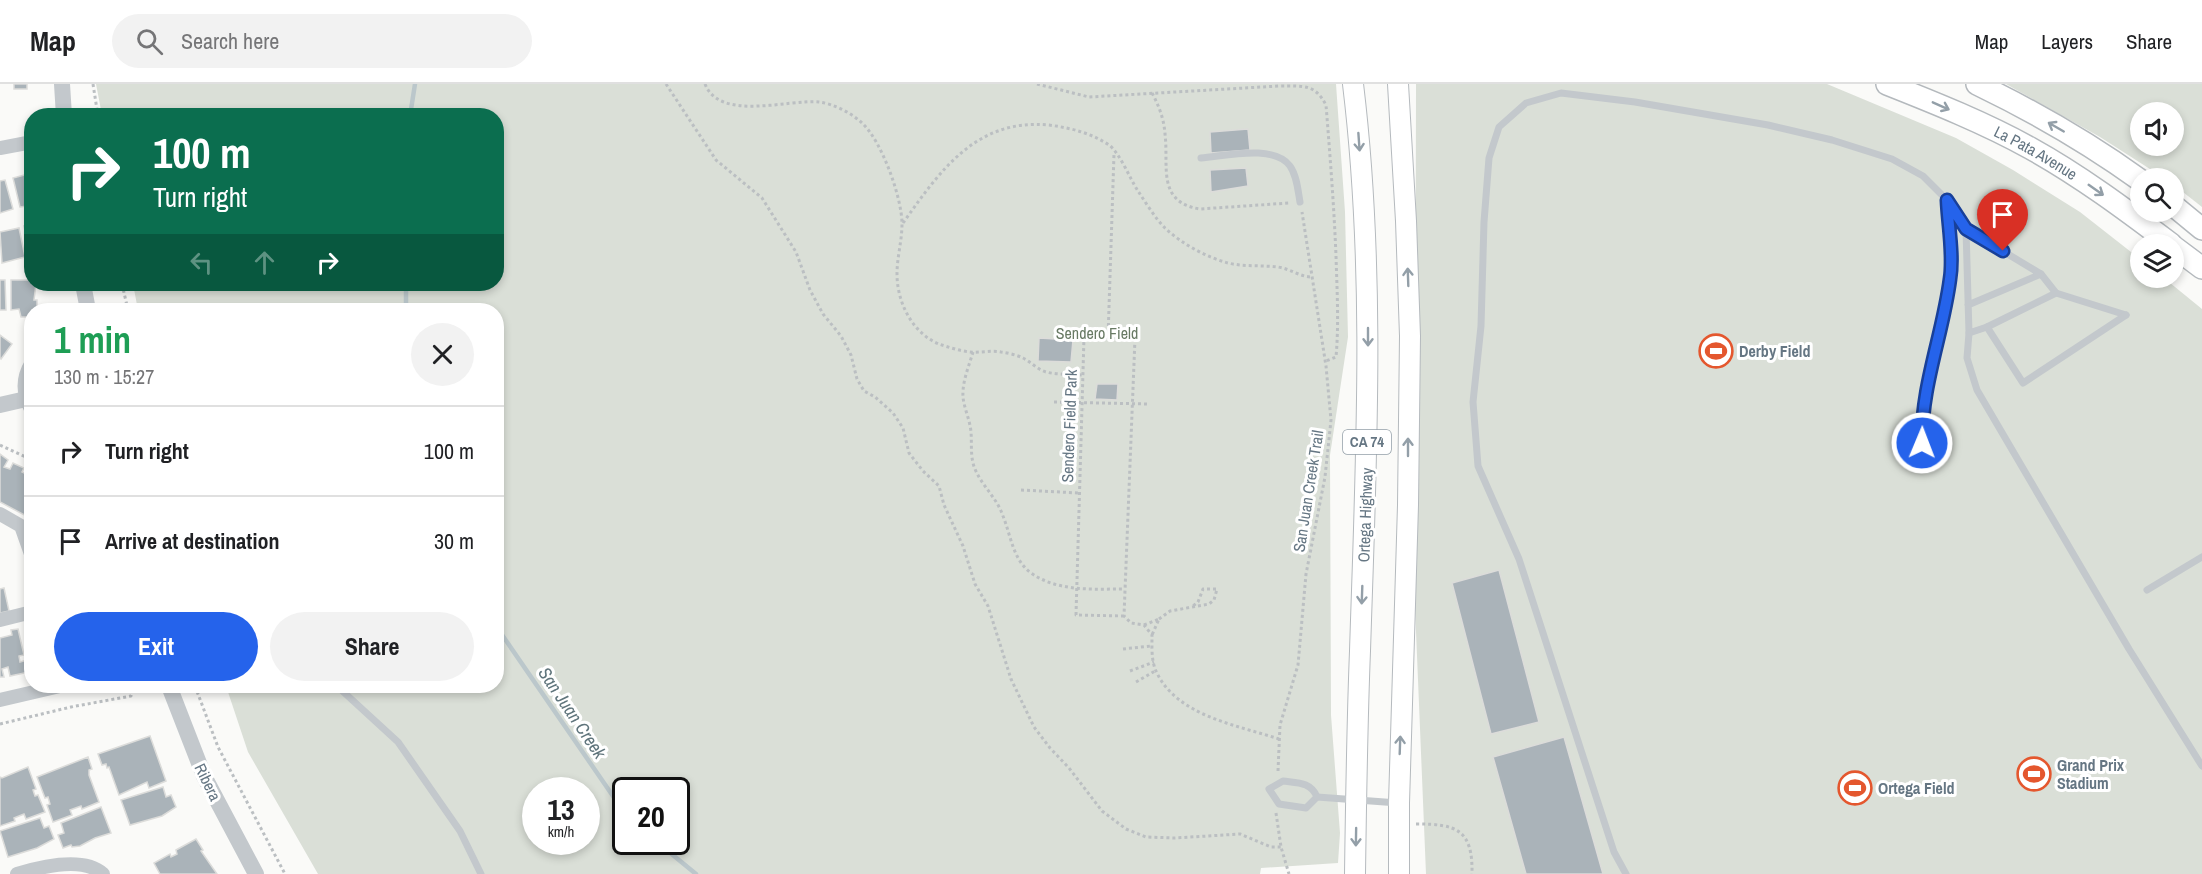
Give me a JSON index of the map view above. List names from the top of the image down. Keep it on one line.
{"streets":{"highway":["La Pata Avenue"],"main road":["CA 74","Ortega Highway"],"street":["Ribera"],"path":["Sendero Field Park","San Juan Creek Trail"]},"water":["San Juan Creek"],"parks":["Sendero Field"],"places":{"sports":["Derby Field","Grand Prix Stadium","Ortega Field"]},"page":{"header":"Map","search":"Search here","nav":["Map","Layers","Share"],"turn":["100 m","Turn right"],"heading":["1 min","130 m · 15:27"],"list":[{"name":"Turn right","value":"100 m"},{"name":"Arrive at destination","value":"30 m"}],"buttons":["Exit","Share"],"speed":"13 km/h","limit":"20"}}
